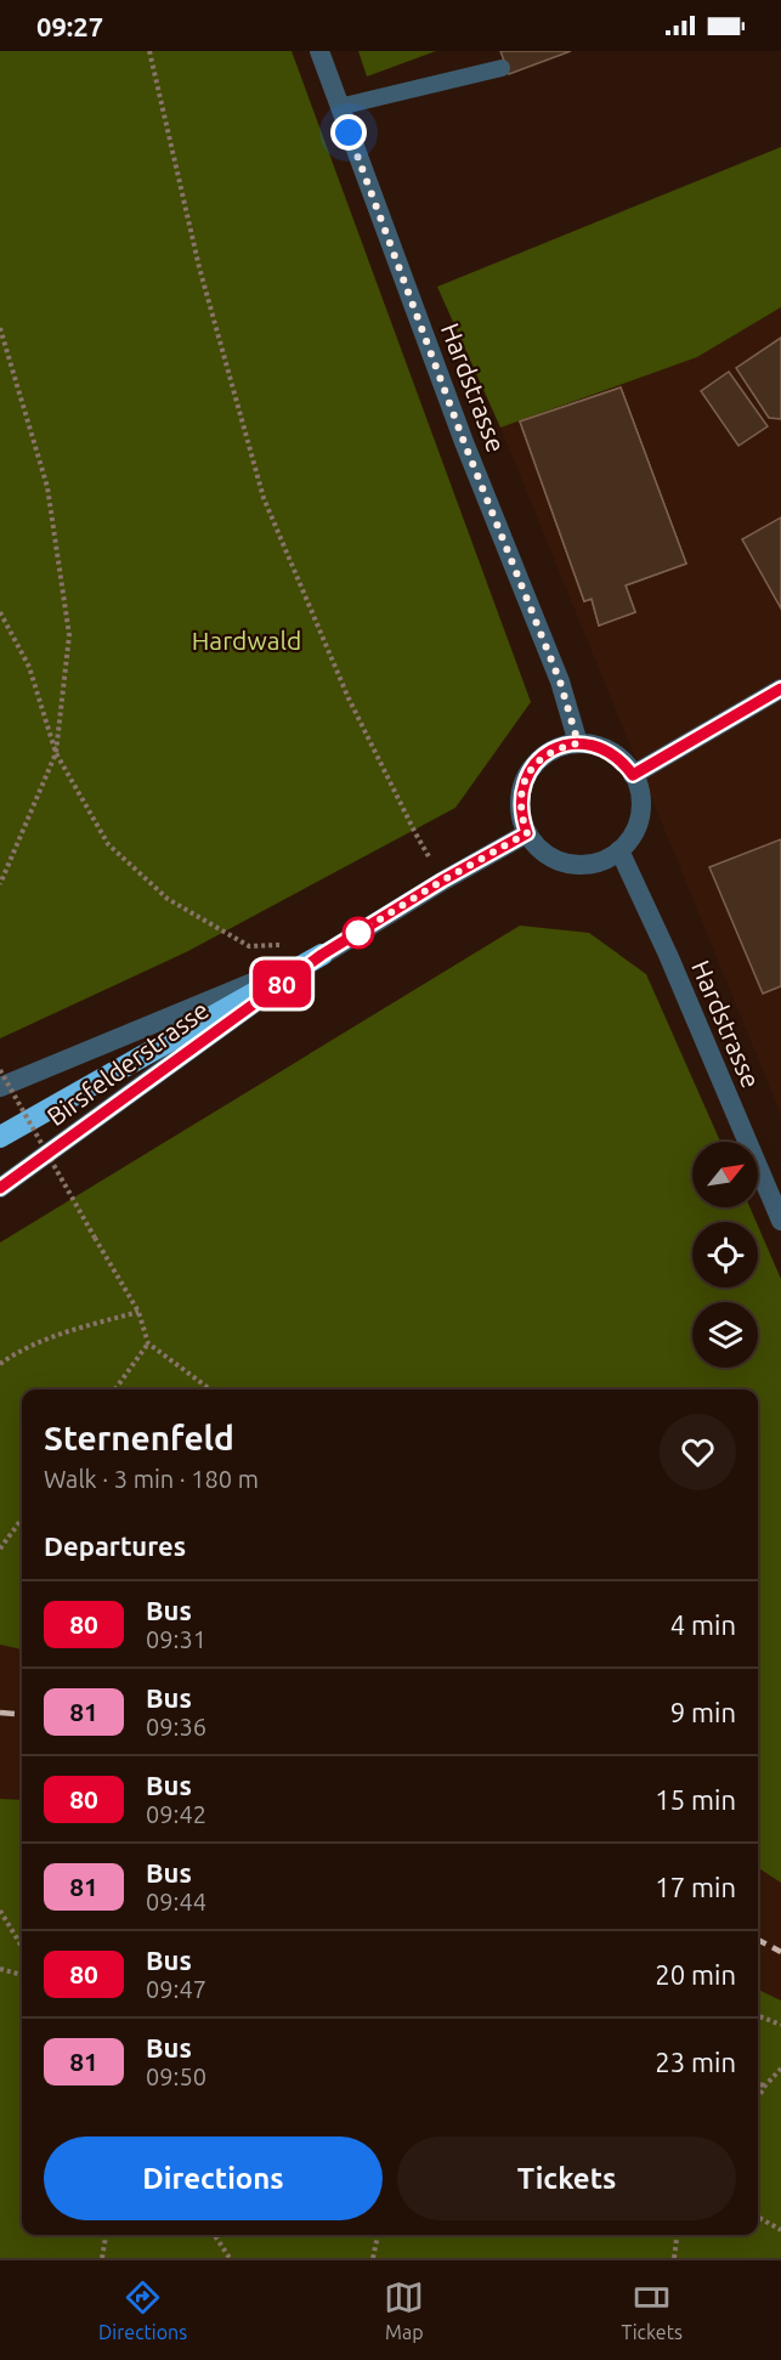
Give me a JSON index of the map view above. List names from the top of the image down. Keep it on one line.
{"streets":{"street":["Hardstrasse","Birsfelderstrasse"]},"crossings":[["Hardstrasse","Birsfelderstrasse"]],"parks":["Hardwald"],"lines":["bus line 80"],"north":"top right","page":{"status":"09:27","on_map":"80","heading":[["Sternenfeld","Walk · 3 min · 180 m"],"Departures"],"list":[{"mark":"80","name":"Bus","note":"09:31","value":"4 min"},{"mark":"81","name":"Bus","note":"09:36","value":"9 min"},{"mark":"80","name":"Bus","note":"09:42","value":"15 min"},{"mark":"81","name":"Bus","note":"09:44","value":"17 min"},{"mark":"80","name":"Bus","note":"09:47","value":"20 min"},{"mark":"81","name":"Bus","note":"09:50","value":"23 min"}],"buttons":["Directions","Tickets"],"tabs":["Directions","Map","Tickets"]}}
